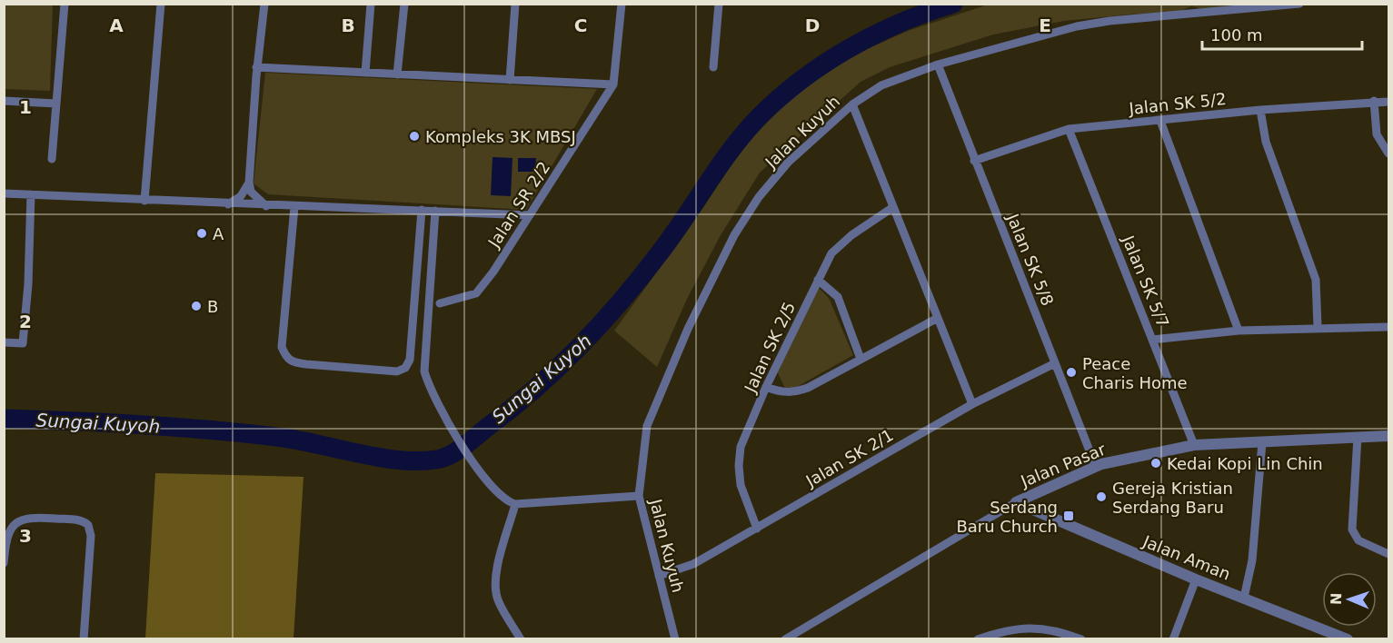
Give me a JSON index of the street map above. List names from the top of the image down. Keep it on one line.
{"streets":{"street":["Jalan SK 5/2","Jalan Kuyuh","Jalan SR 2/2","Jalan SK 5/8","Jalan SK 5/7","Jalan SK 2/5","Jalan SK 2/1","Jalan Pasar","Jalan Aman"]},"crossings":[["Jalan SK 5/2","Jalan SK 5/8"],["Jalan SK 5/2","Jalan SK 5/7"],["Jalan Kuyuh","Jalan SK 5/8"],["Jalan Kuyuh","Jalan SK 2/1"],["Jalan SK 5/8","Jalan SK 2/1"],["Jalan SK 5/8","Jalan Pasar"],["Jalan SK 5/7","Jalan Pasar"],["Jalan SK 2/5","Jalan SK 2/1"],["Jalan Pasar","Jalan Aman"]],"water":["Sungai Kuyoh"],"places":{"other":["Kompleks 3K MBSJ","A","B","Peace Charis Home","Kedai Kopi Lin Chin","Gereja Kristian Serdang Baru"],"transit":["Serdang Baru Church"]},"scale_bar":"100 m","north":"left","grid":{"columns":["A","B","C","D","E"],"rows":["1","2","3"]}}
